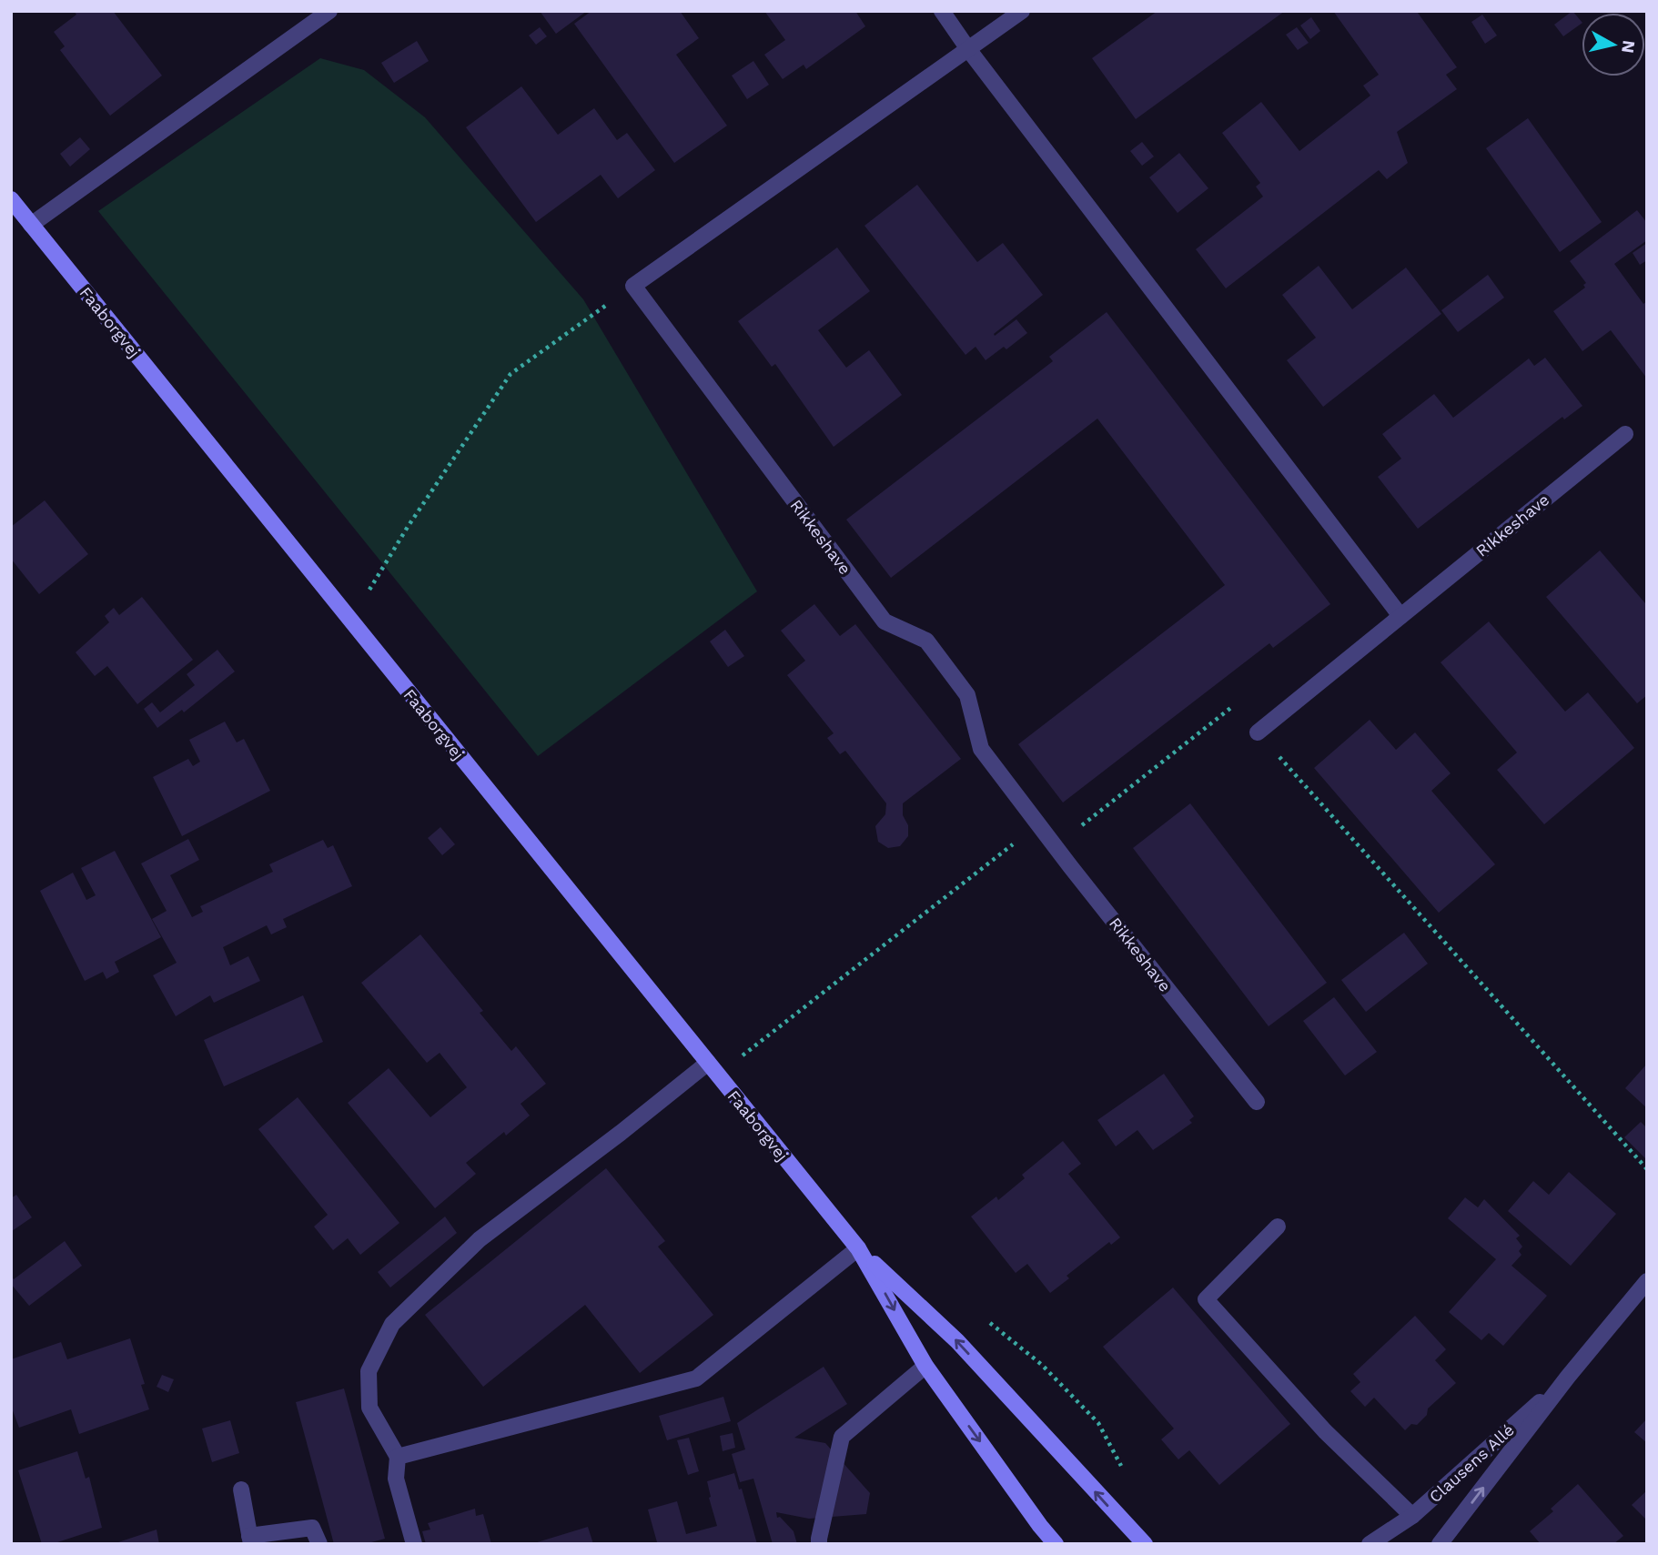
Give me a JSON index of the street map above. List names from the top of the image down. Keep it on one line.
{"streets":{"main road":["Faaborgvej"],"street":["Rikkeshave","Clausens Allé"]},"north":"right"}
